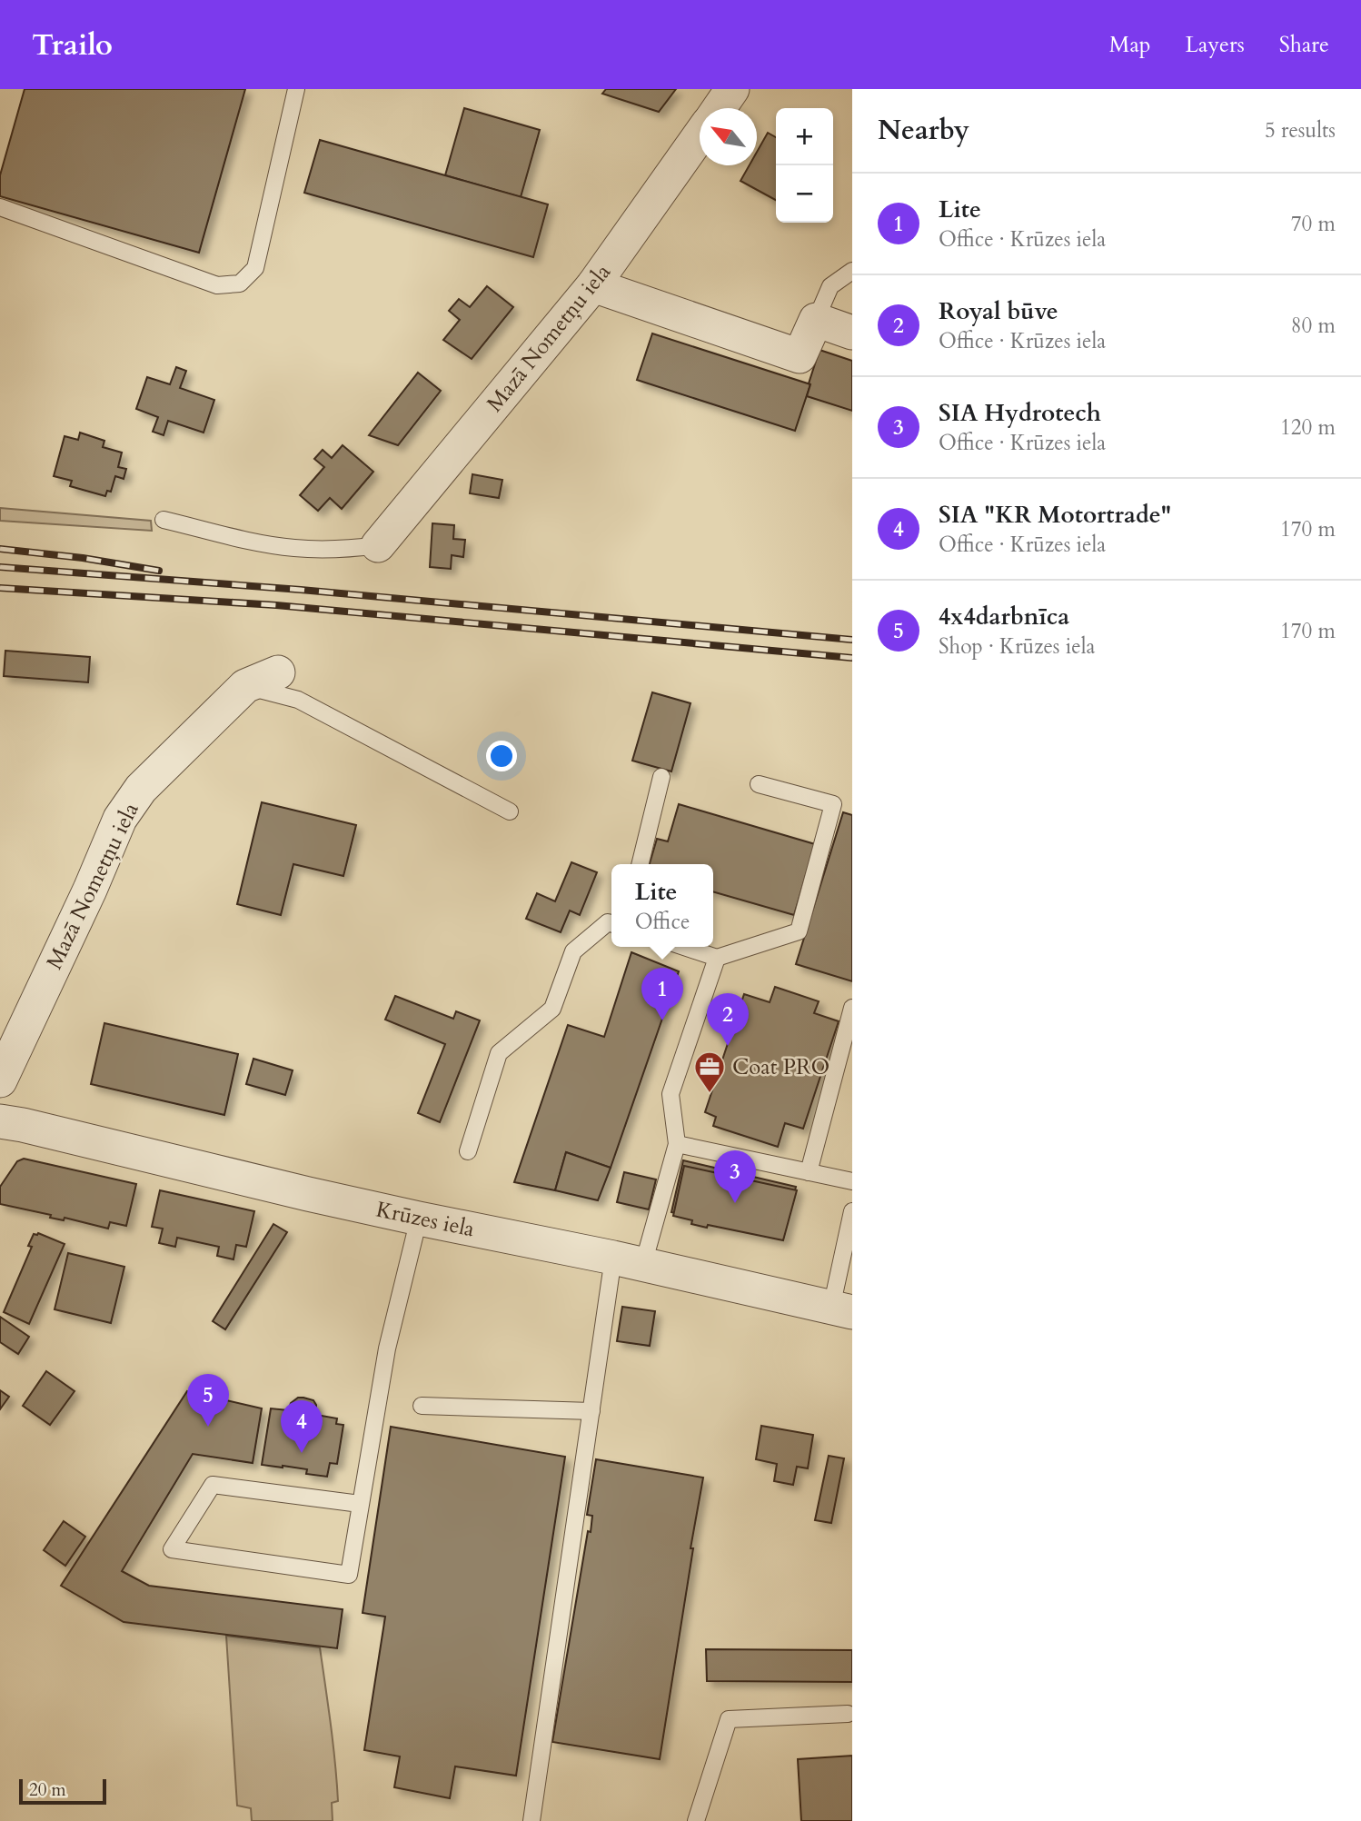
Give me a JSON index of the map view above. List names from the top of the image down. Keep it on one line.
{"streets":{"street":["Mazā Nometņu iela","Krūzes iela"]},"places":{"office":["Coat PRO"]},"scale_bar":"20 m","north":"top left","page":{"header":"Trailo","nav":["Map","Layers","Share"],"heading":["Nearby","5 results"],"map_buttons":["+","−"],"list":[{"mark":"1","name":"Lite","note":"Office · Krūzes iela","value":"70 m"},{"mark":"2","name":"Royal būve","note":"Office · Krūzes iela","value":"80 m"},{"mark":"3","name":"SIA Hydrotech","note":"Office · Krūzes iela","value":"120 m"},{"mark":"4","name":"SIA \"KR Motortrade\"","note":"Office · Krūzes iela","value":"170 m"},{"mark":"5","name":"4x4darbnīca","note":"Shop · Krūzes iela","value":"170 m"}],"popup":["Lite","Office"],"pins":["1","2","3","5","4"],"scale":"20 m"}}
